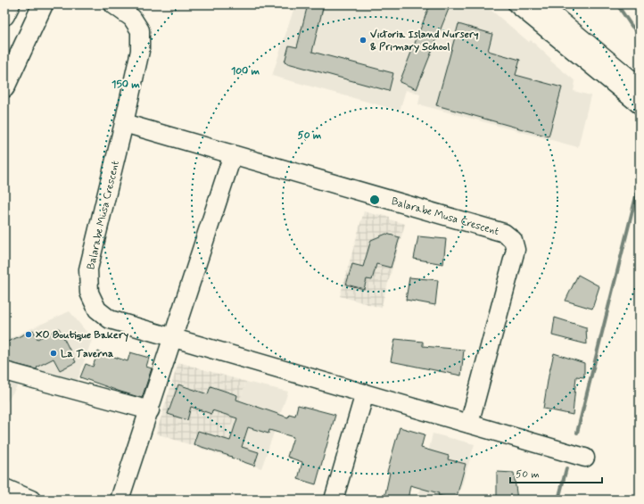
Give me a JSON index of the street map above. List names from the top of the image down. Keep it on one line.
{"streets":{"street":["Balarabe Musa Crescent"]},"places":["Victoria Island Nursery & Primary School","XO Boutique Bakery","La Taverna"],"scale_bar":"50 m","rings":["100 m","150 m","50 m"]}
